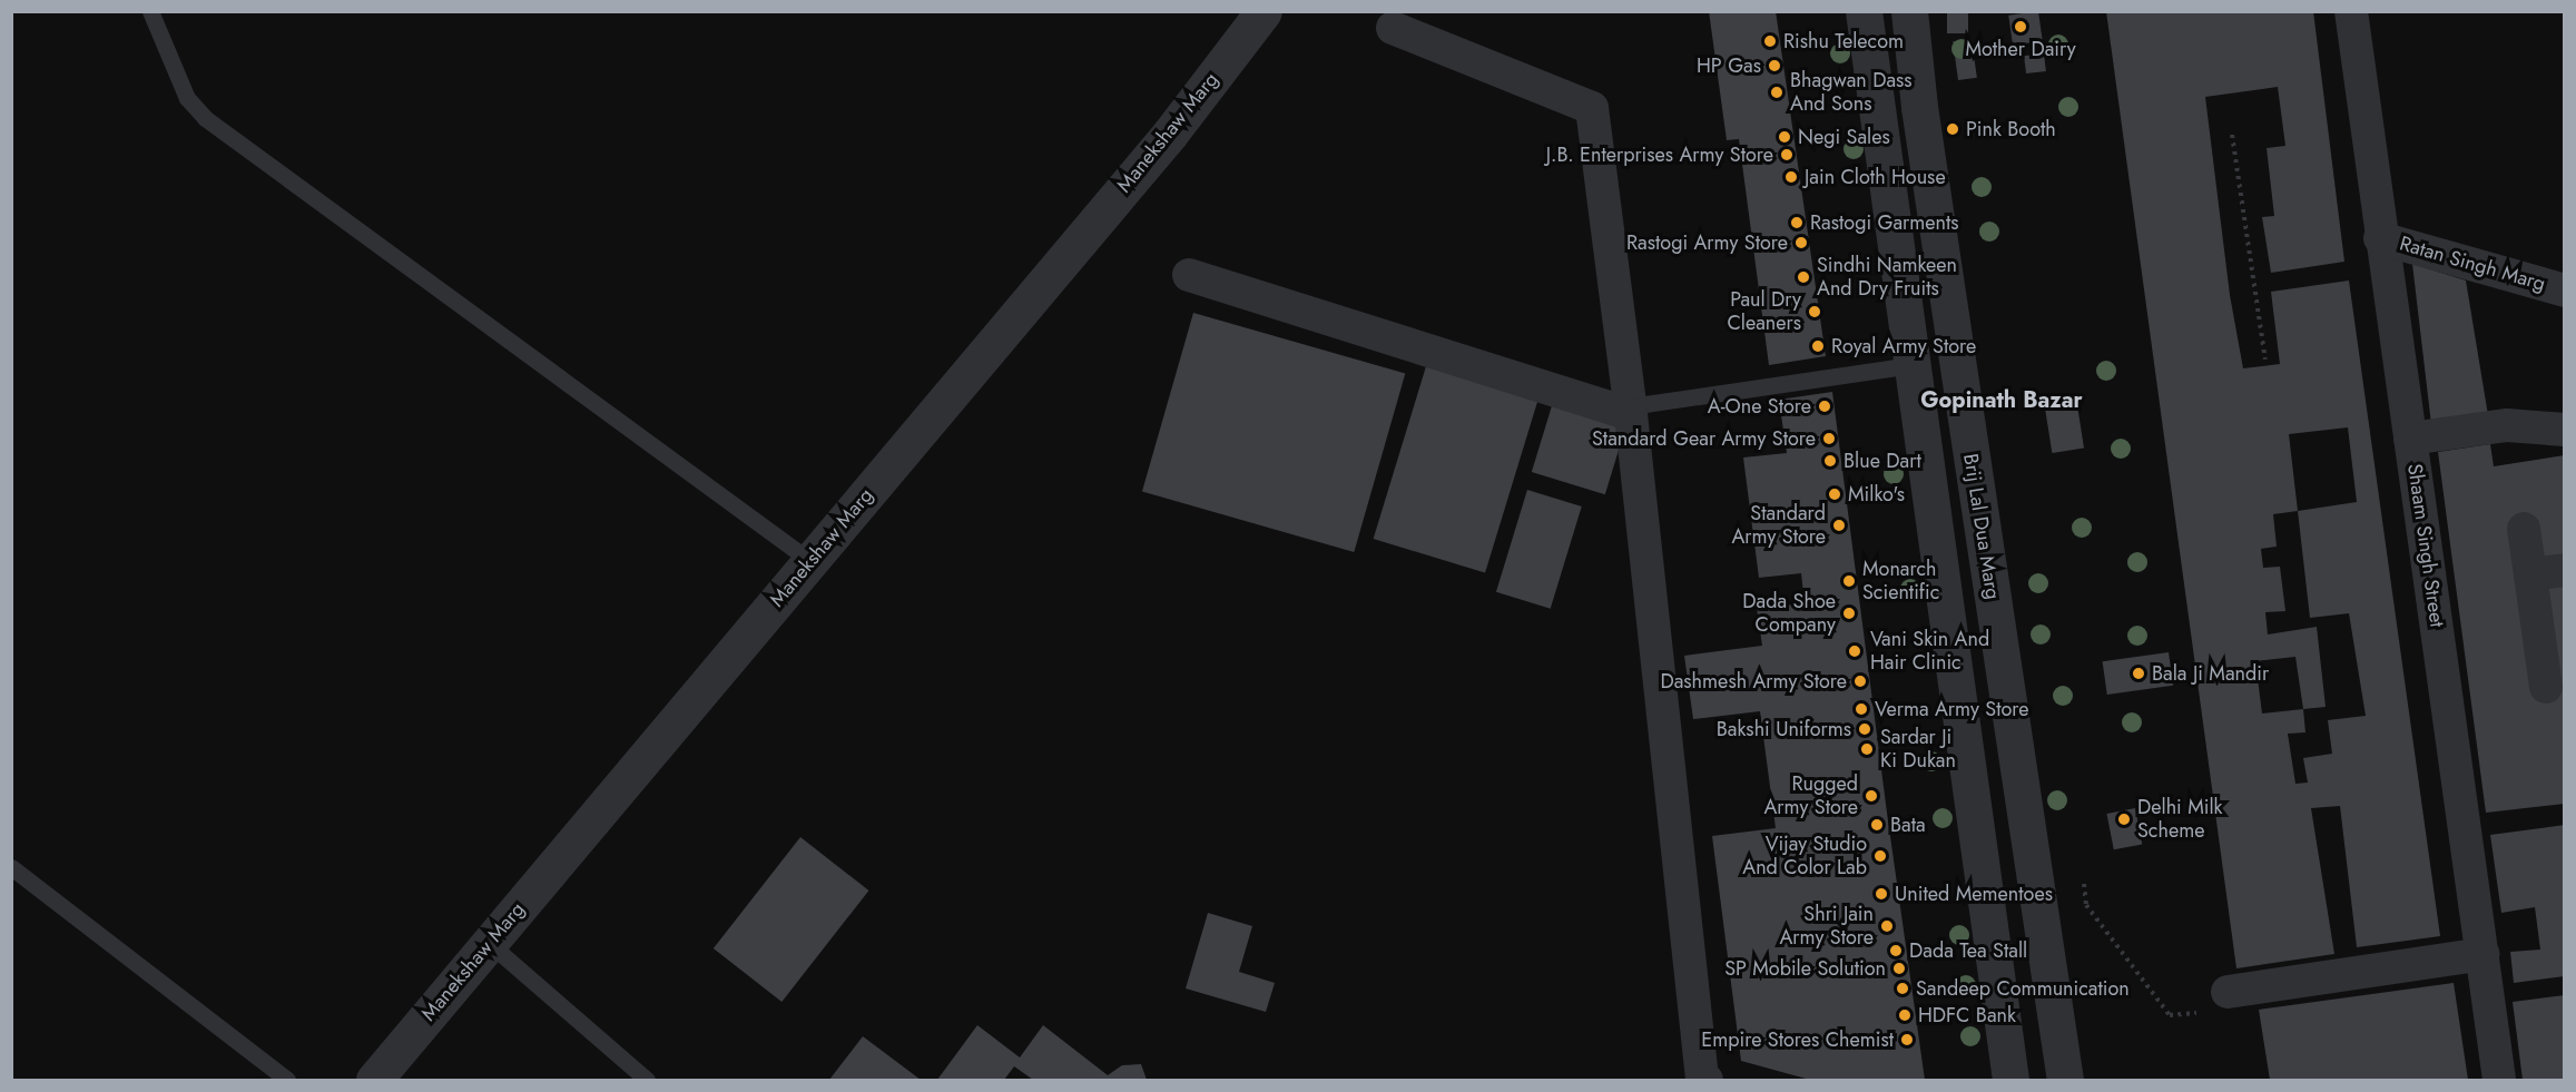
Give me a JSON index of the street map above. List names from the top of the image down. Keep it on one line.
{"streets":{"street":["Manekshaw Marg","Ratan Singh Marg","Brij Lal Dua Marg","Shaam Singh Street"]},"crossings":[["Ratan Singh Marg","Shaam Singh Street"]],"districts":["Gopinath Bazar"],"places":["Mother Dairy","Rishu Telecom","HP Gas","Bhagwan Dass And Sons","Pink Booth","Negi Sales","J.B. Enterprises Army Store","Jain Cloth House","Rastogi Garments","Rastogi Army Store","Sindhi Namkeen And Dry Fruits","Paul Dry Cleaners","Royal Army Store","A-One Store","Standard Gear Army Store","Blue Dart","Milko's","Standard Army Store","Monarch Scientific","Dada Shoe Company","Vani Skin And Hair Clinic","Bala Ji Mandir","Dashmesh Army Store","Verma Army Store","Bakshi Uniforms","Sardar Ji Ki Dukan","Rugged Army Store","Delhi Milk Scheme","Bata","Vijay Studio And Color Lab","United Mementoes","Shri Jain Army Store","Dada Tea Stall","SP Mobile Solution","Sandeep Communication","HDFC Bank","Empire Stores Chemist"]}
